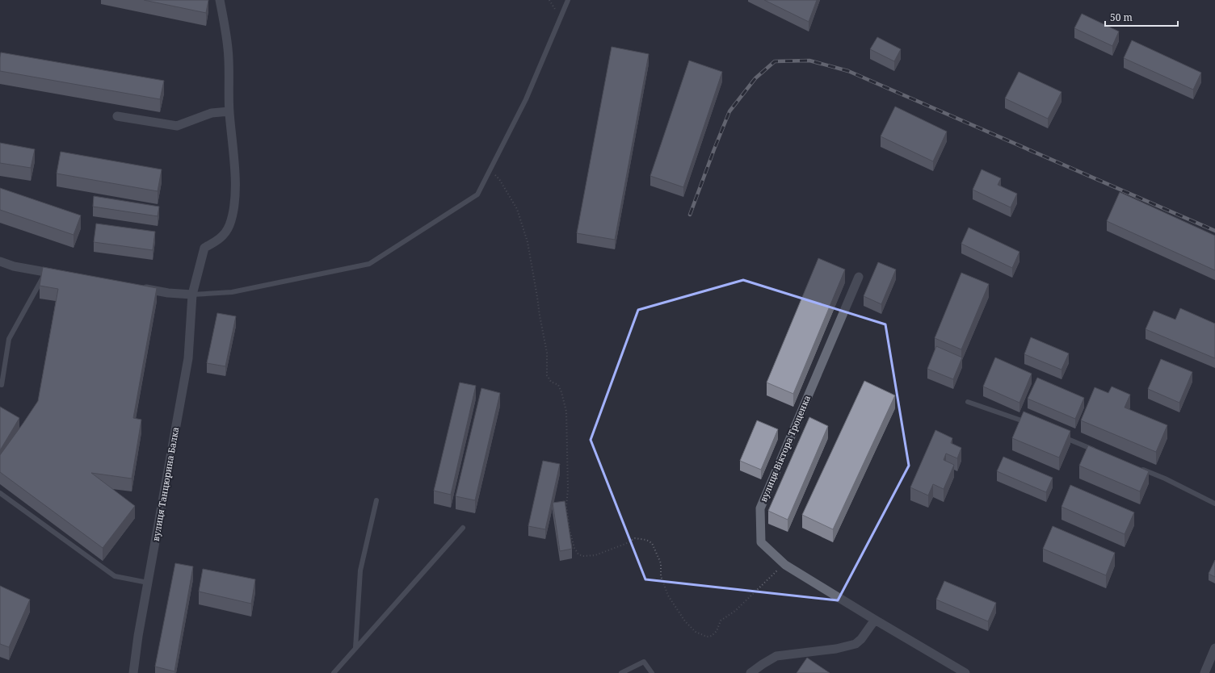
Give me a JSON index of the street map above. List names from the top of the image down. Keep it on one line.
{"streets":{"street":["вулиця Віктора Троценка","вулиця Танцюрина Балка"]},"scale_bar":"50 m"}
